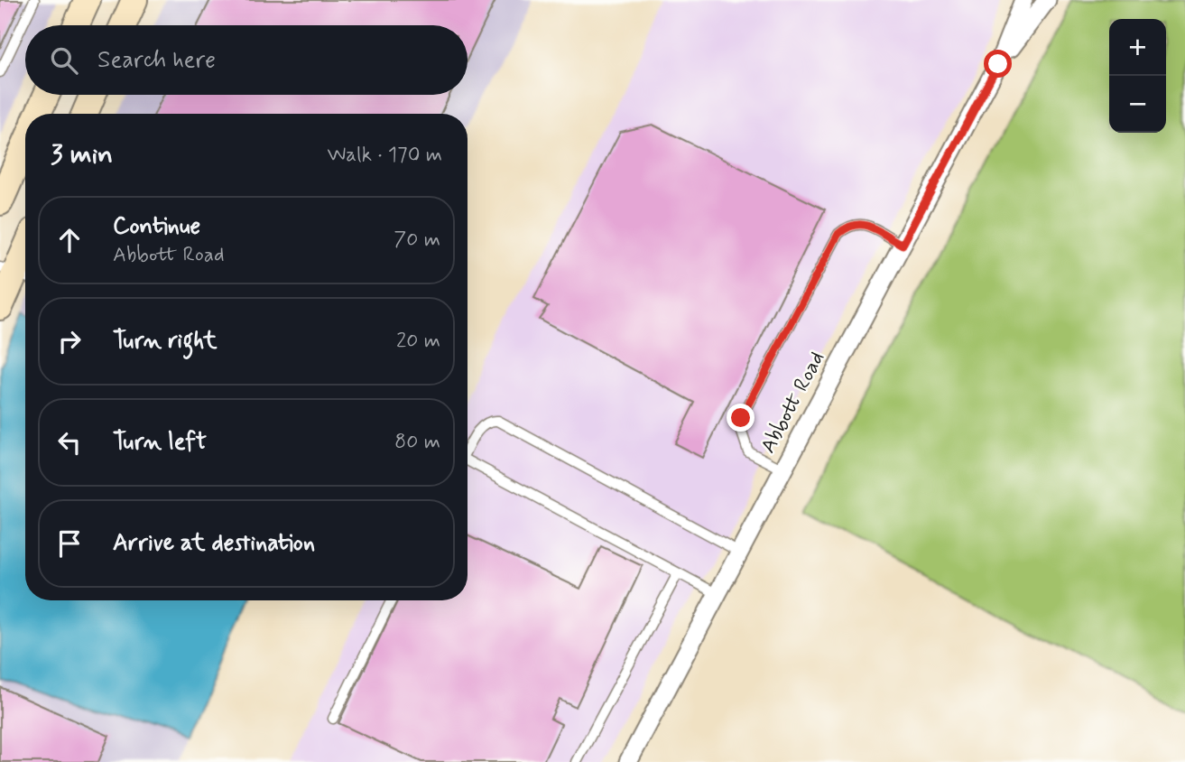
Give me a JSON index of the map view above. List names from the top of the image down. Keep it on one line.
{"streets":{"street":["Abbott Road"]},"page":{"map_buttons":["+","−"],"search":"Search here","heading":["3 min","Walk · 170 m"],"list":[["Continue","Abbott Road","70 m"],["Turn right","20 m"],["Turn left","80 m"],"Arrive at destination"]}}
